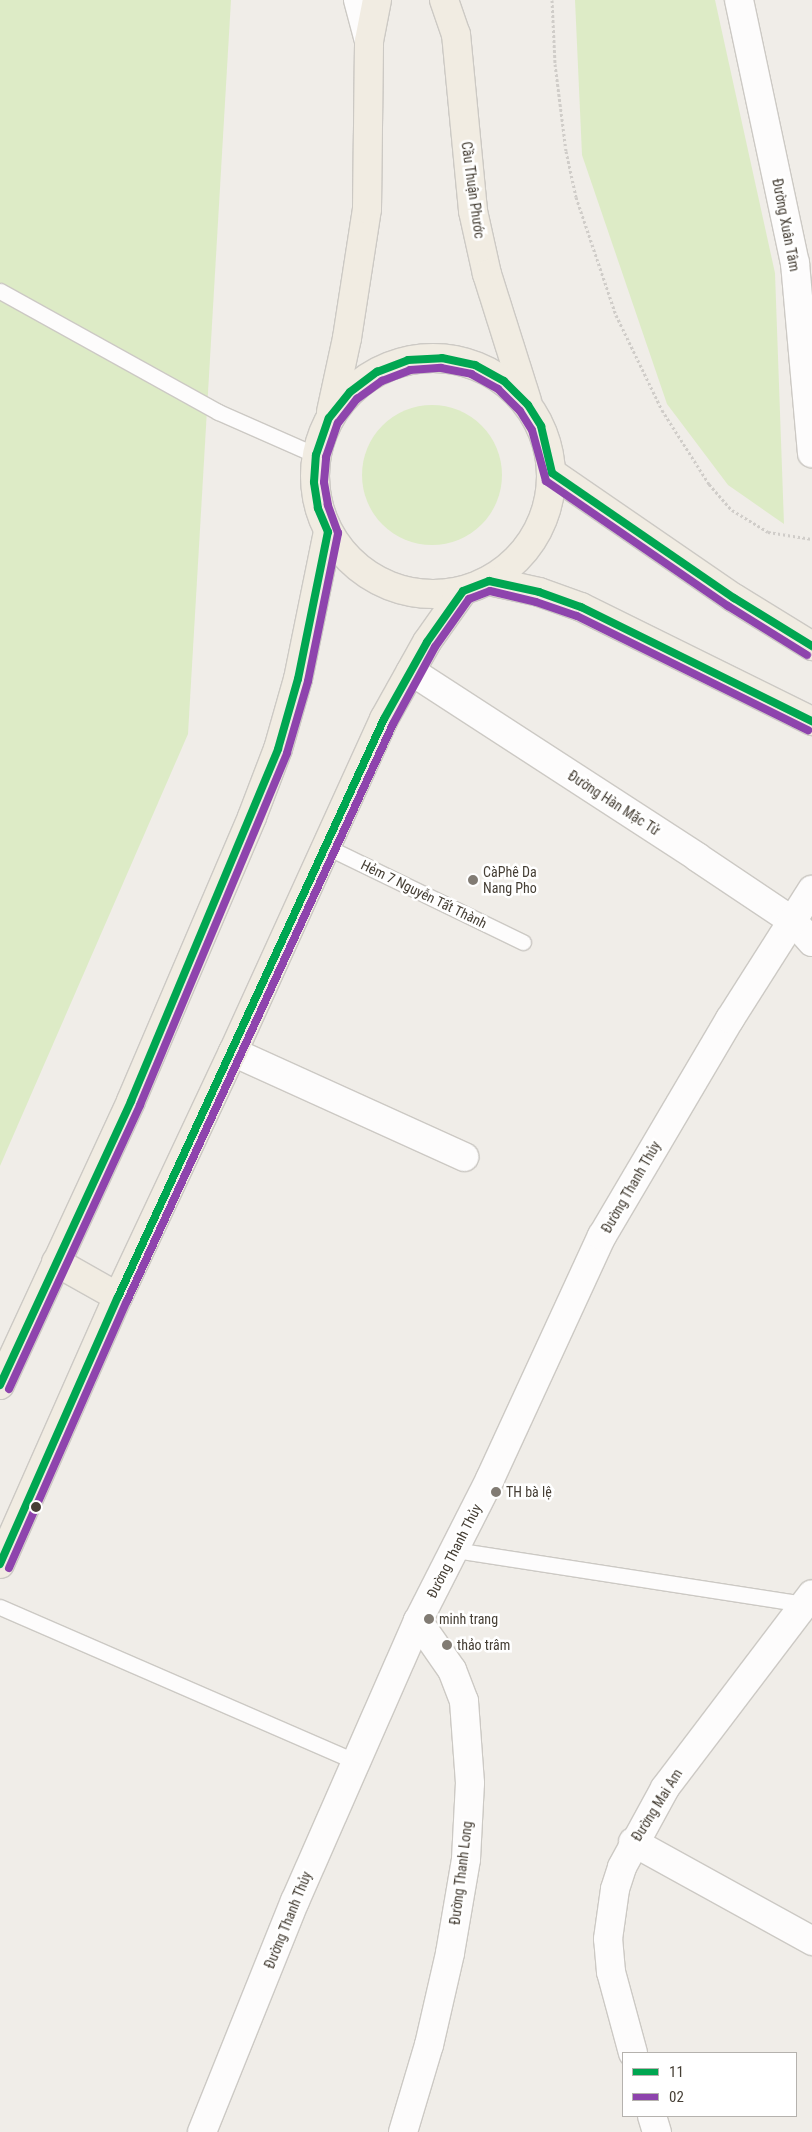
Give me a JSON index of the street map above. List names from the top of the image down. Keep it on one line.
{"streets":{"main road":["Cầu Thuận Phước"],"street":["Đường Xuân Tâm","Đường Hàn Mặc Tử","Đường Thanh Thủy","Đường Mai Am","Đường Thanh Long"],"lane":["Hẻm 7 Nguyễn Tất Thành"]},"crossings":[["Đường Hàn Mặc Tử","Đường Thanh Thủy"],["Đường Thanh Thủy","Đường Thanh Long"]],"places":["CàPhê Da Nang Pho","TH bà lệ","minh trang","thảo trâm"],"lines":["transit line 11","transit line 02"],"legend":["11","02"]}
